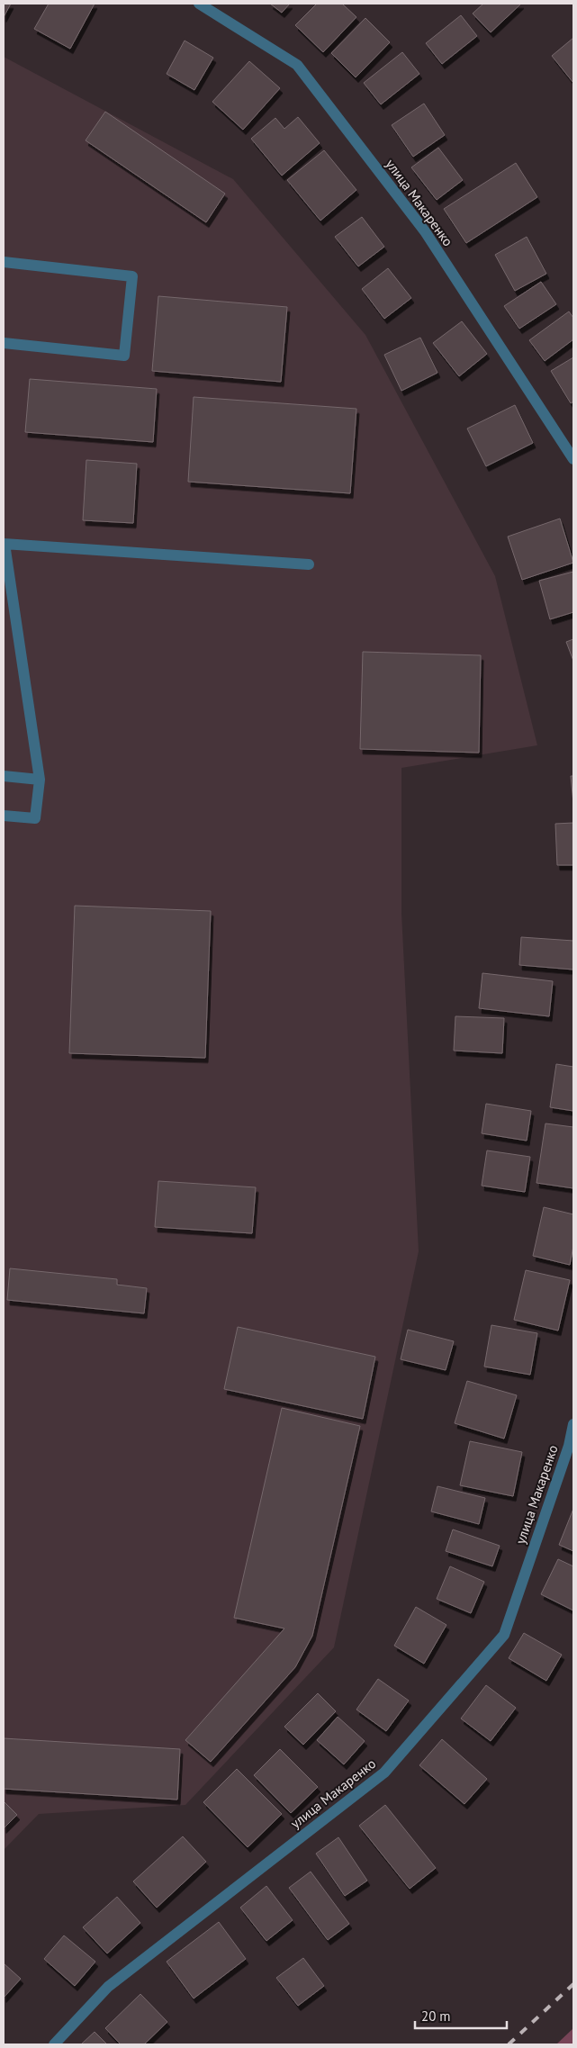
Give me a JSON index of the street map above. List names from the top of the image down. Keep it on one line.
{"streets":{"street":["улица Макаренко"]},"scale_bar":"20 m"}
